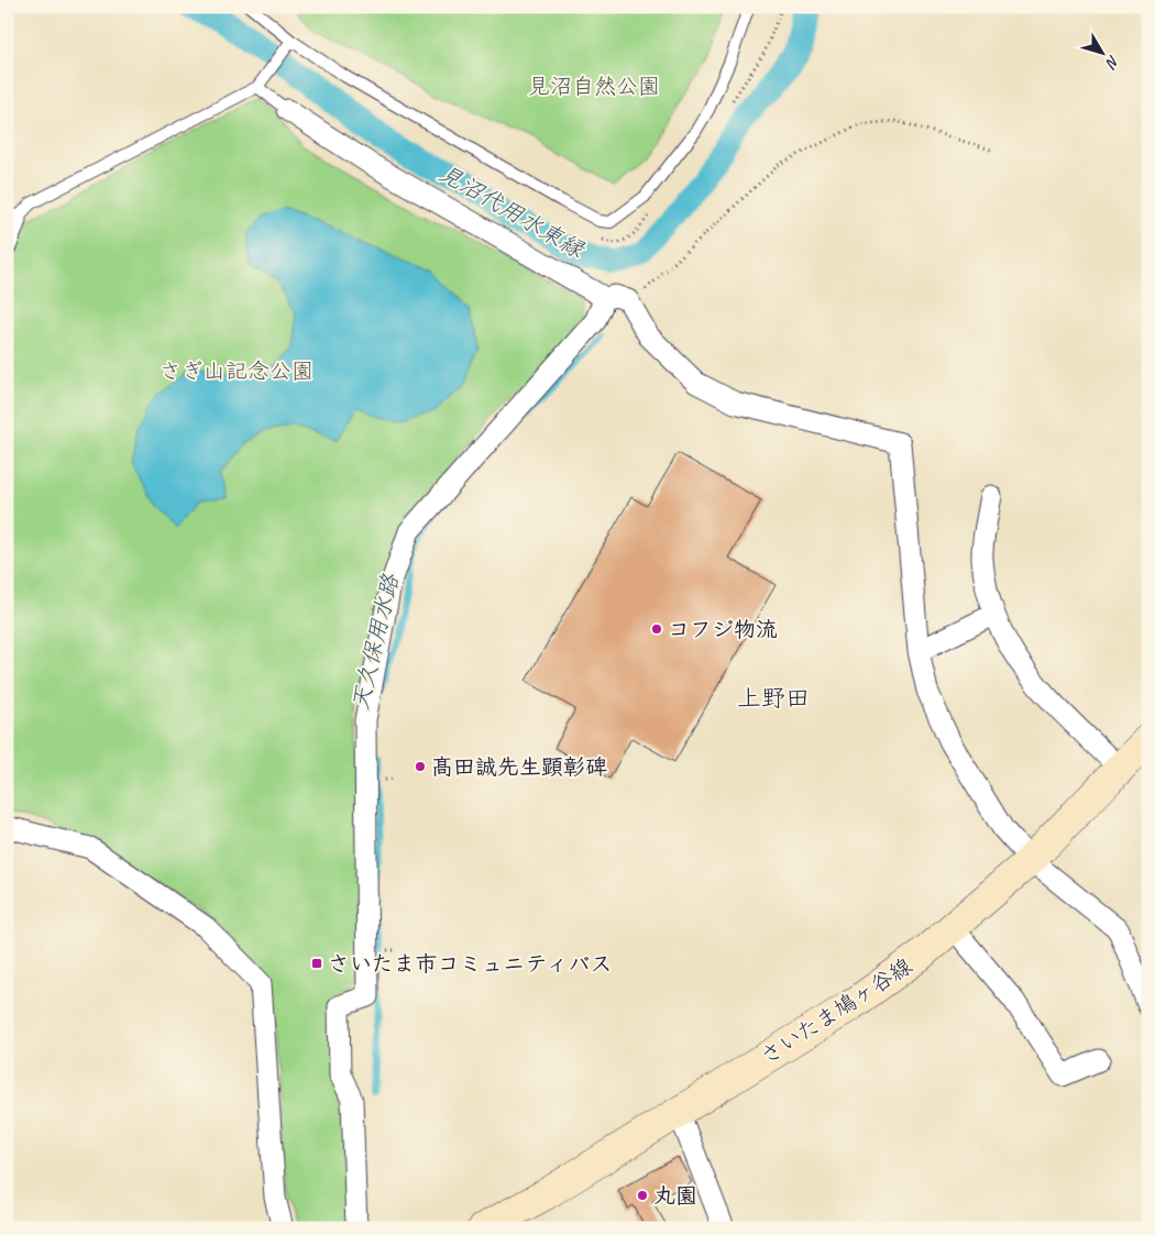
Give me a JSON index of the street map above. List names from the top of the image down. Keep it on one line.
{"streets":{"main road":["さいたま鳩ヶ谷線"]},"districts":["上野田"],"water":["見沼代用水東縁","天久保用水路"],"parks":["見沼自然公園","さぎ山記念公園"],"places":{"other":["コフジ物流","髙田誠先生顕彰碑","丸園"],"transit":["さいたま市コミュニティバス"]},"north":"bottom right"}
